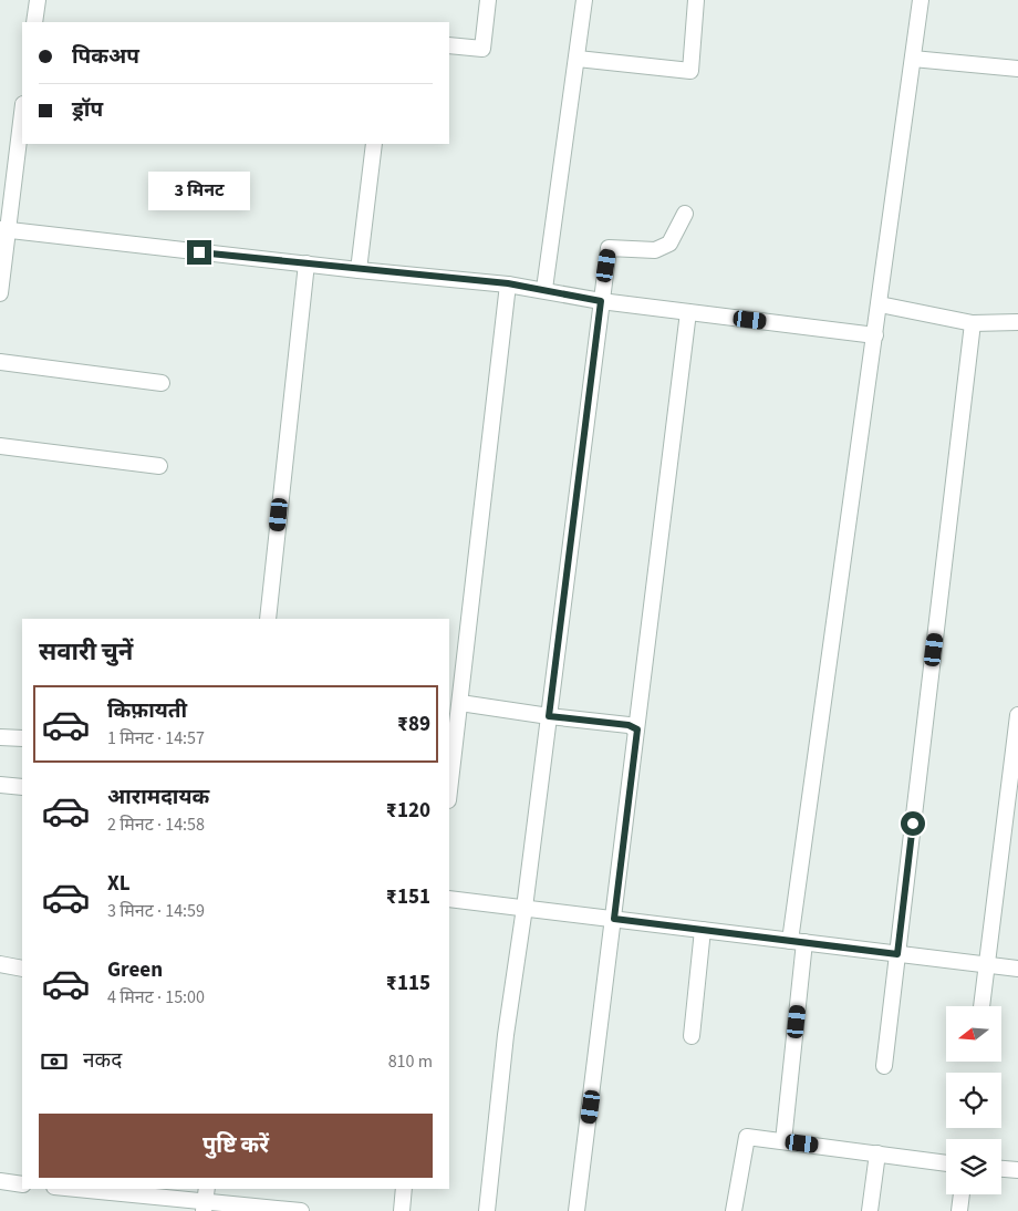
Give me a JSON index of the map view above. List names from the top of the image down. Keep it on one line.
{"north":"left","page":{"banner":["पिकअप","ड्रॉप"],"bubble":"3 मिनट","heading":"सवारी चुनें","list":[{"name":"किफ़ायती","note":"1 मिनट · 14:57","value":"₹89"},{"name":"आरामदायक","note":"2 मिनट · 14:58","value":"₹120"},{"name":"XL","note":"3 मिनट · 14:59","value":"₹151"},{"name":"Green","note":"4 मिनट · 15:00","value":"₹115"}],"pay":["नकद","810 m"],"buttons":"पुष्टि करें"}}
